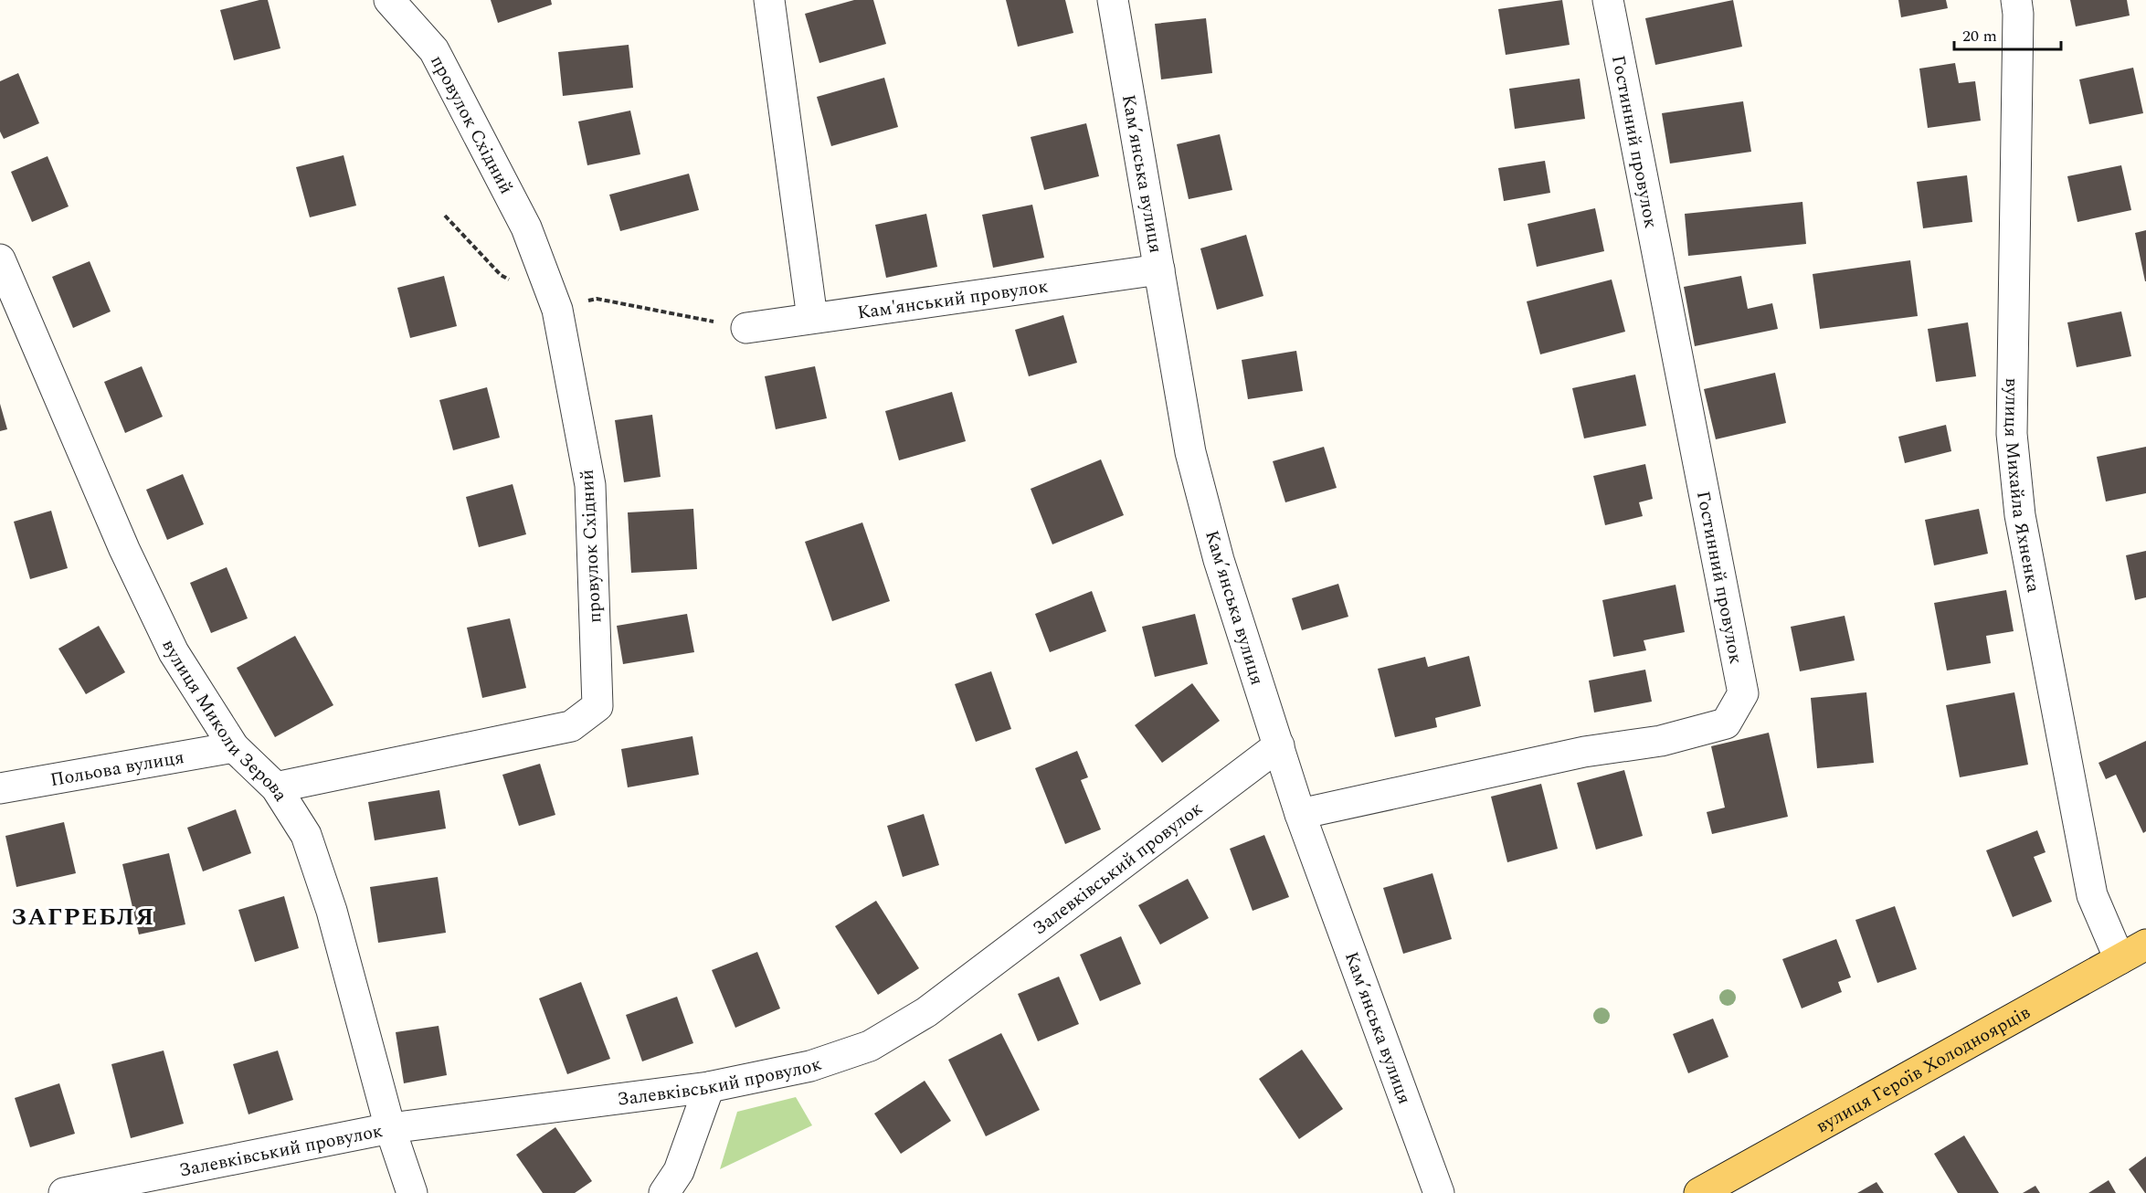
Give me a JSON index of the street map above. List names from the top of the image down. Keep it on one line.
{"streets":{"main road":["вулиця Героїв Холодноярців"],"street":["провулок Східний","Гостинний провулок","Камʼянська вулиця","Кам'янський провулок","вулиця Михайла Яхненка","вулиця Миколи Зерова","Польова вулиця","Залевківський провулок"]},"crossings":[["провулок Східний","вулиця Миколи Зерова"],["Гостинний провулок","Камʼянська вулиця"],["Камʼянська вулиця","Кам'янський провулок"],["Камʼянська вулиця","Залевківський провулок"],["вулиця Михайла Яхненка","вулиця Героїв Холодноярців"],["вулиця Миколи Зерова","Польова вулиця"],["вулиця Миколи Зерова","Залевківський провулок"]],"districts":["ЗАГРЕБЛЯ"],"scale_bar":"20 m"}
